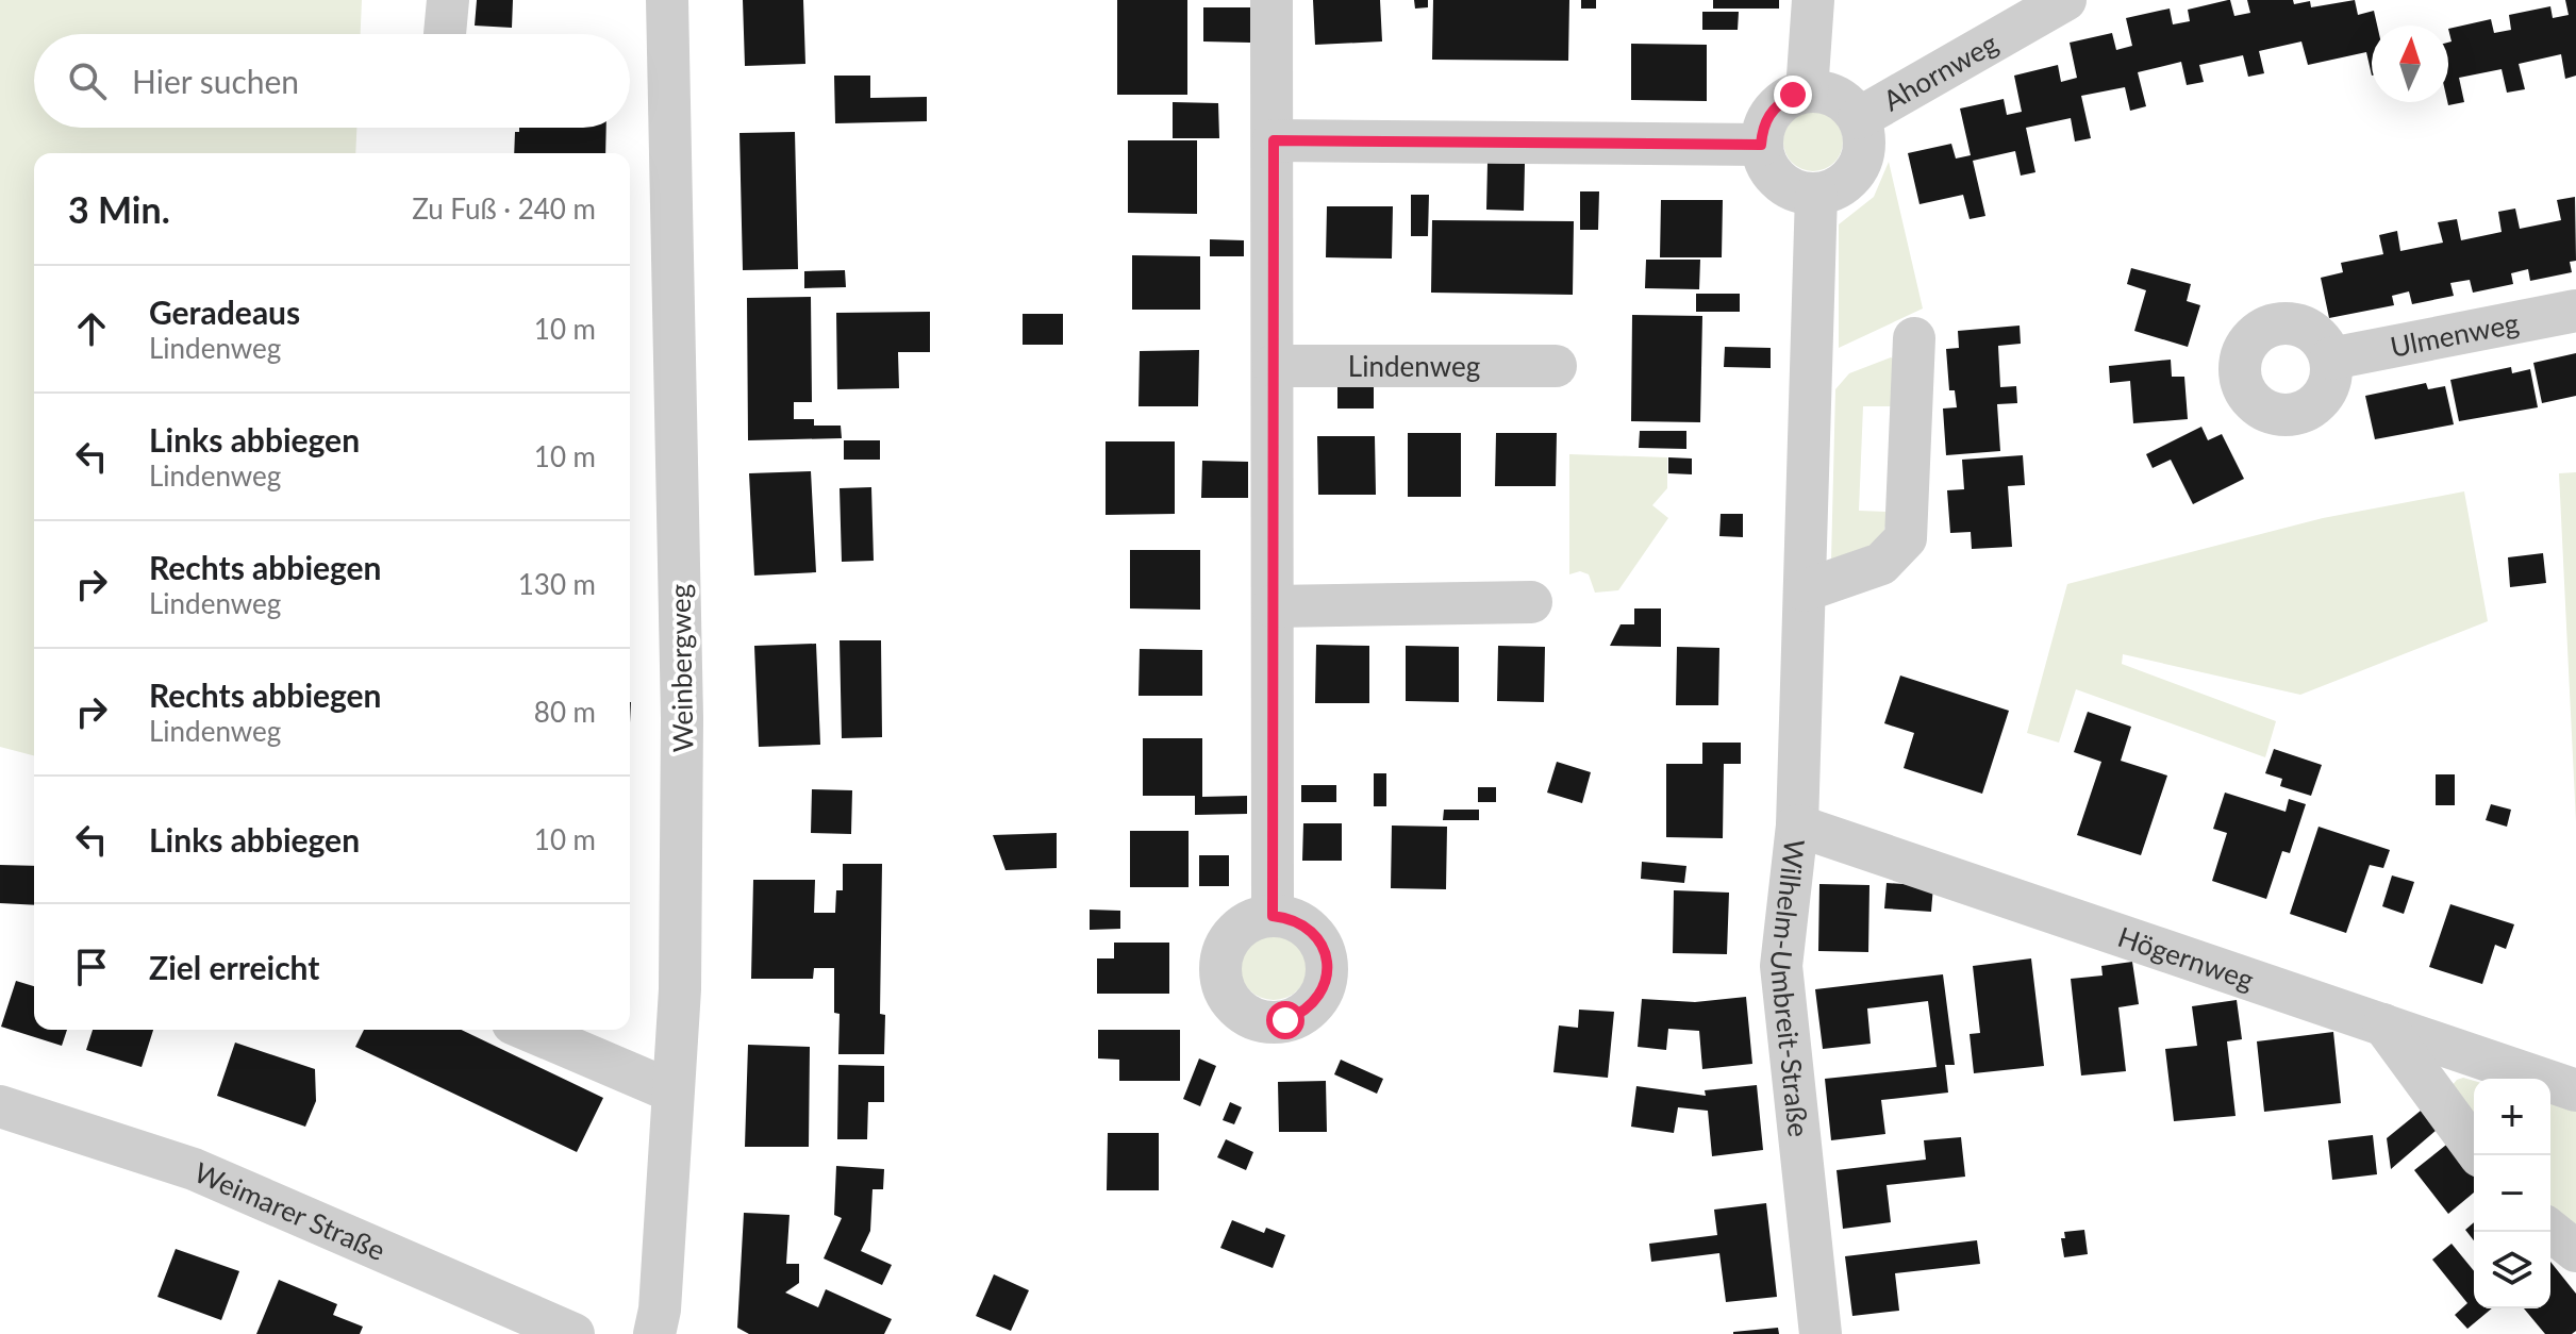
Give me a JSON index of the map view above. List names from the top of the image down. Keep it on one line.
{"streets":{"street":["Ahornweg","Ulmenweg","Lindenweg","Weinbergweg","Högernweg","Wilhelm-Umbreit-Straße","Weimarer Straße"]},"crossings":[["Ahornweg","Wilhelm-Umbreit-Straße"],["Högernweg","Wilhelm-Umbreit-Straße"]],"north":"top","page":{"search":"Hier suchen","heading":["3 Min.","Zu Fuß · 240 m"],"list":[["Geradeaus","Lindenweg","10 m"],["Links abbiegen","Lindenweg","10 m"],["Rechts abbiegen","Lindenweg","130 m"],["Rechts abbiegen","Lindenweg","80 m"],["Links abbiegen","10 m"],"Ziel erreicht"],"map_buttons":["+","−"]}}
